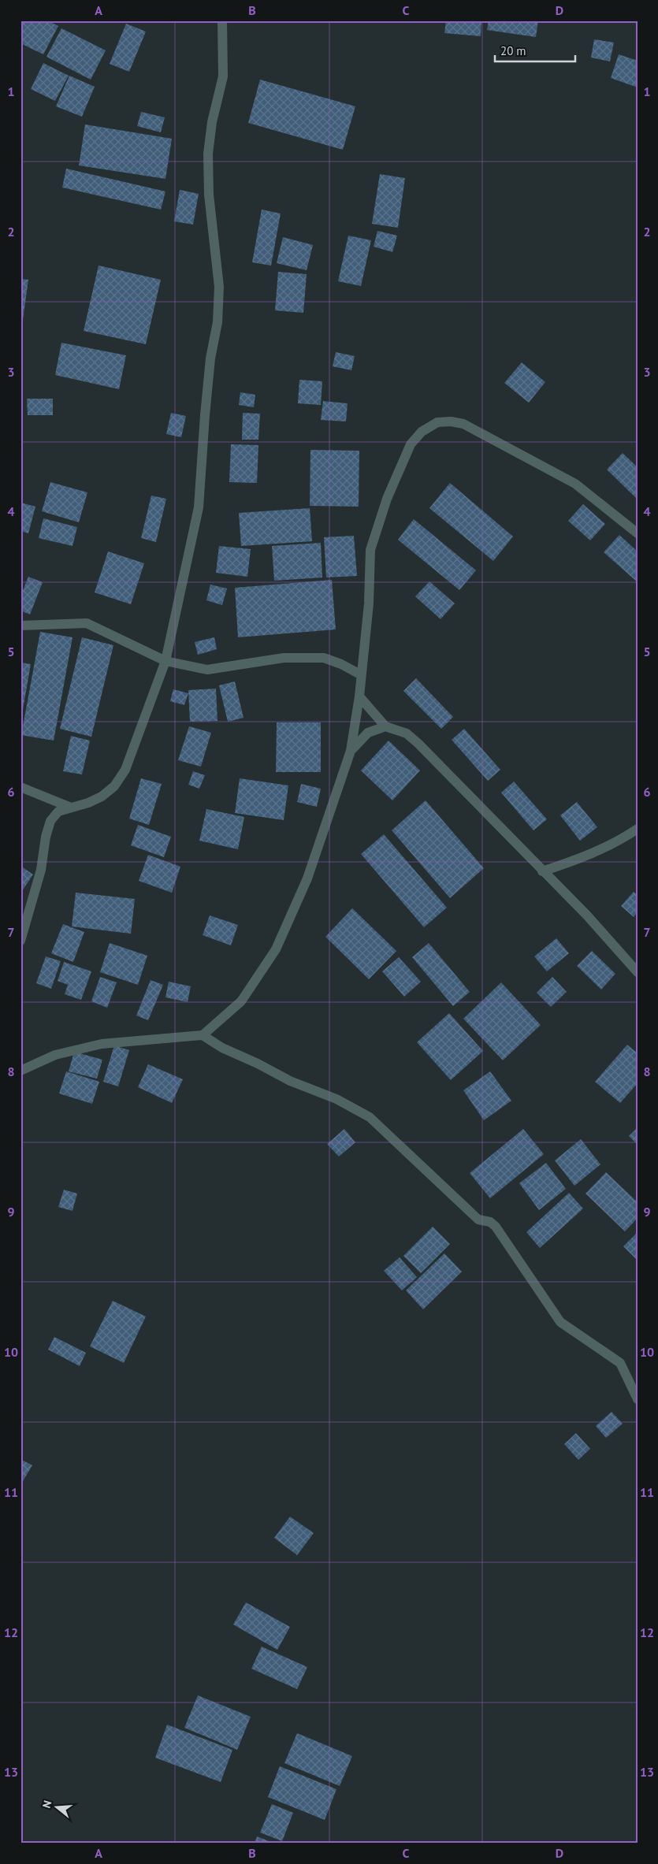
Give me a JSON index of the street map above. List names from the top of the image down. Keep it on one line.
{"scale_bar":"20 m","north":"left","grid":{"columns":["A","B","C","D"],"rows":["1","2","3","4","5","6","7","8","9","10","11","12","13"]}}
